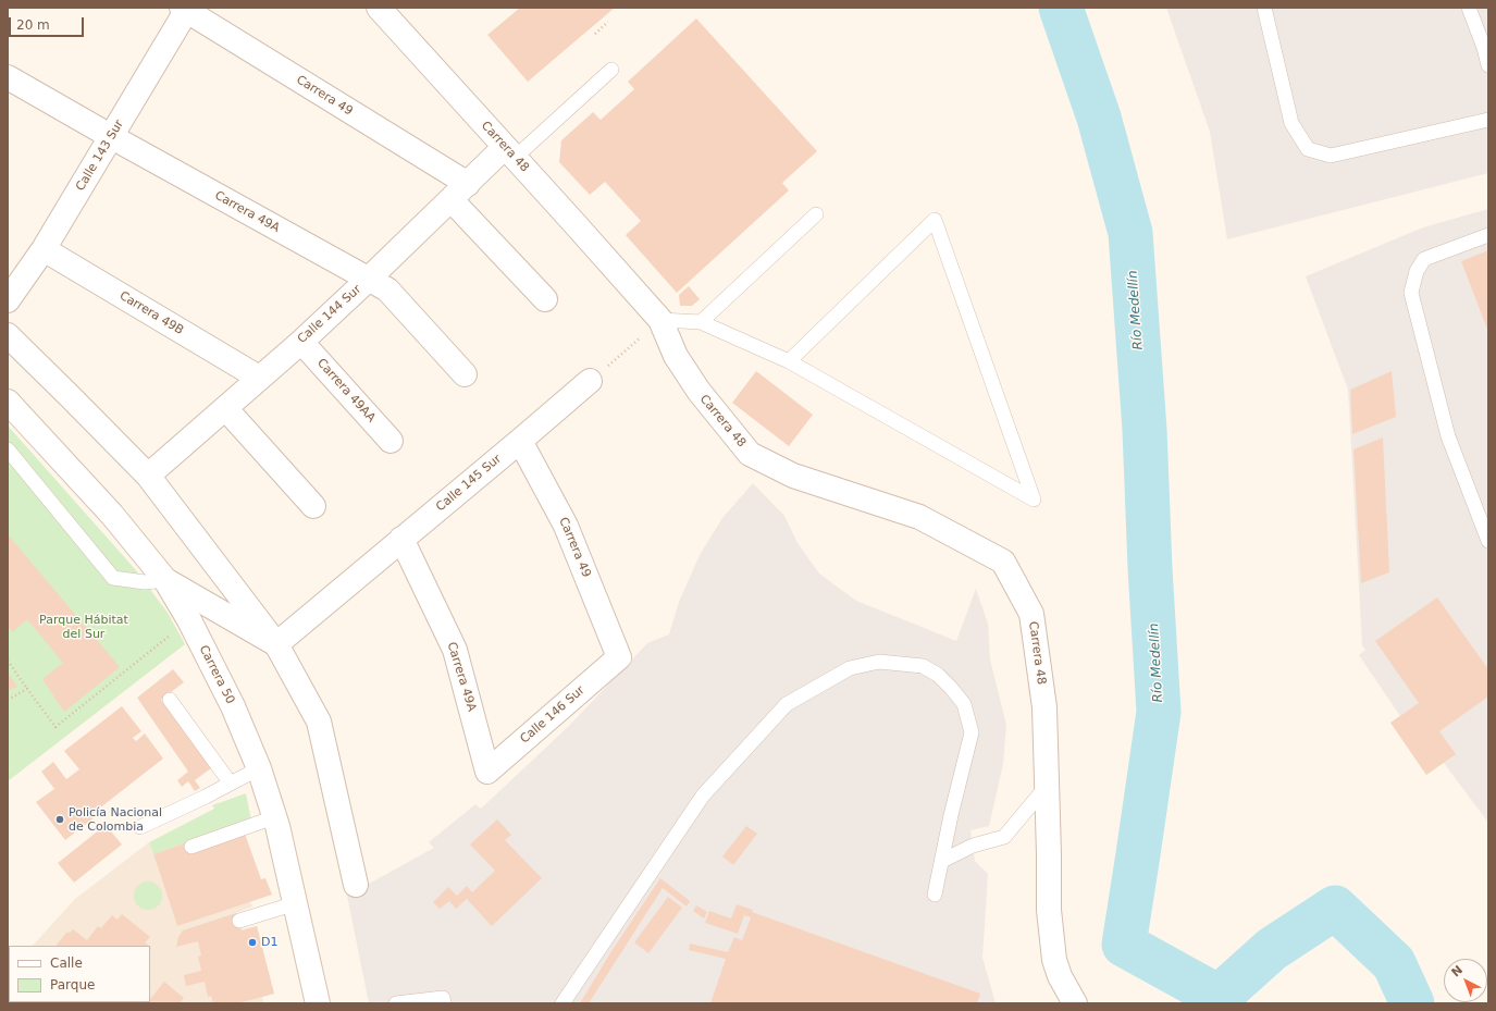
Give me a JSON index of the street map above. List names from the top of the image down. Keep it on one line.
{"streets":{"street":["Carrera 49","Carrera 48","Calle 143 Sur","Carrera 49A","Carrera 49B","Calle 144 Sur","Carrera 49AA","Calle 145 Sur","Carrera 50","Calle 146 Sur"]},"crossings":[["Carrera 49","Calle 143 Sur"],["Carrera 49","Calle 144 Sur"],["Carrera 49","Calle 145 Sur"],["Carrera 49","Calle 146 Sur"],["Carrera 48","Calle 144 Sur"],["Calle 143 Sur","Carrera 49A"],["Calle 143 Sur","Carrera 49B"],["Carrera 49A","Calle 144 Sur"],["Carrera 49A","Calle 145 Sur"],["Carrera 49A","Calle 146 Sur"],["Carrera 49B","Calle 144 Sur"],["Calle 144 Sur","Carrera 49AA"]],"water":["Río Medellín"],"parks":["Parque Hábitat del Sur"],"places":["Policía Nacional de Colombia","D1"],"legend":["Calle","Parque"],"scale_bar":"20 m","north":"top left"}
